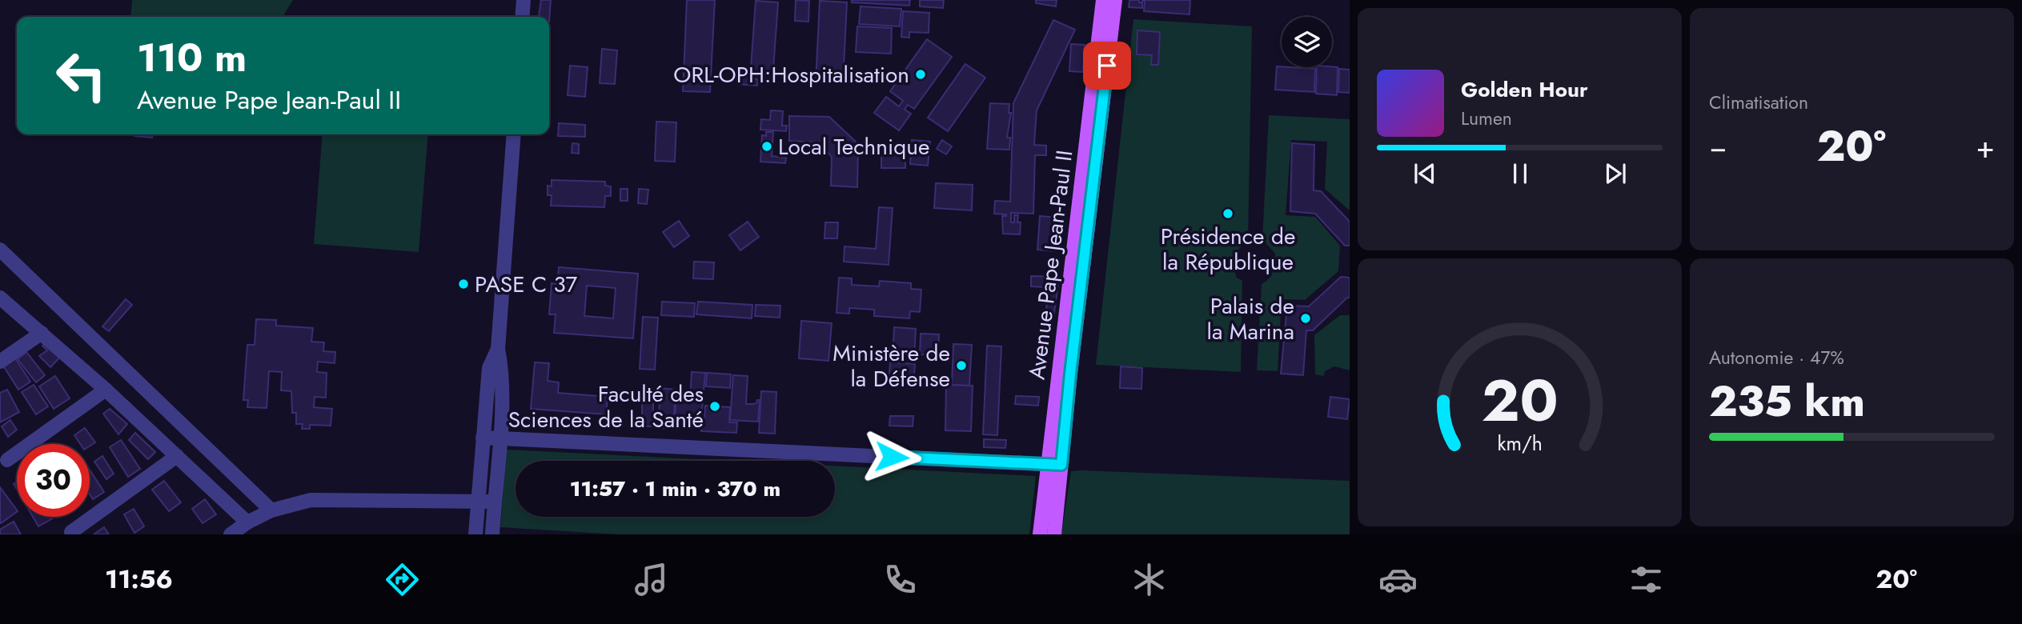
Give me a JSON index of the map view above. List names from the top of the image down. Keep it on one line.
{"streets":{"main road":["Avenue Pape Jean-Paul II"]},"places":["ORL-OPH:Hospitalisation","Local Technique","Présidence de la République","PASE C 37","Palais de la Marina","Ministère de la Défense","Faculté des Sciences de la Santé"],"page":{"tile":["Climatisation",["Autonomie · 47%","235 km"]],"turn":["110 m","Avenue Pape Jean-Paul II"],"song":["Golden Hour","Lumen"],"heat":["−","20°","+"],"limit":"30","trip":"11:57 · 1 min · 370 m","tabs":["11:56","20°"],"gauge":["20","km/h"]}}
